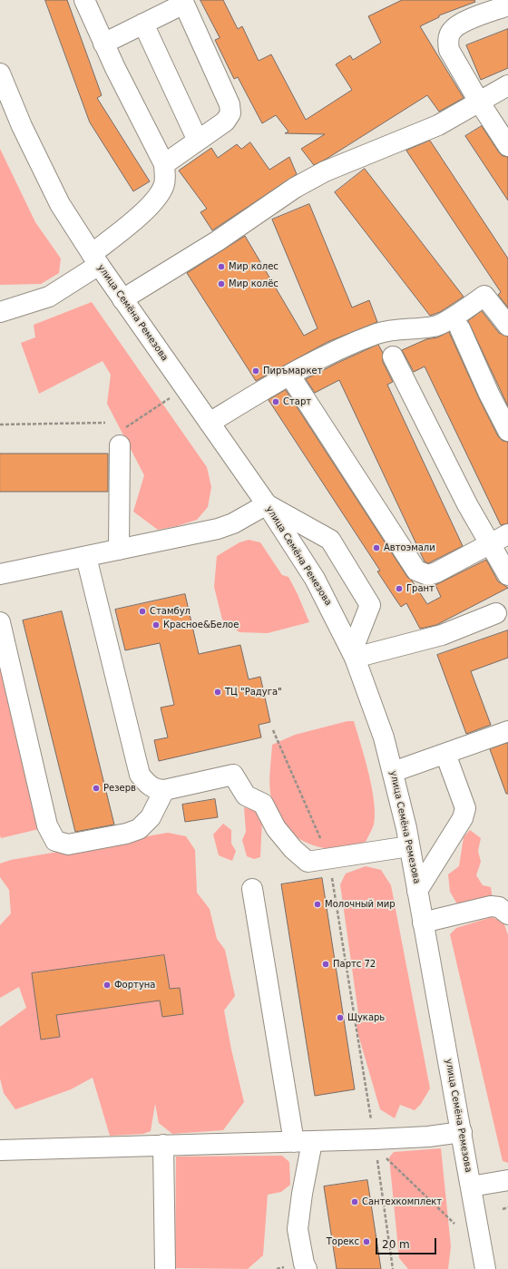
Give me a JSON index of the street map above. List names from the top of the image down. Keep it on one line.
{"streets":{"main road":["улица Семёна Ремезова"]},"places":["Мир колес","Мир колёс","Пиръмаркет","Старт","Автоэмали","Грант","Стамбул","Красное&Белое","ТЦ \"Радуга\"","Резерв","Молочный мир","Партс 72","Фортуна","Щукарь","Сантехкомплект","Торекс"],"scale_bar":"20 m"}
